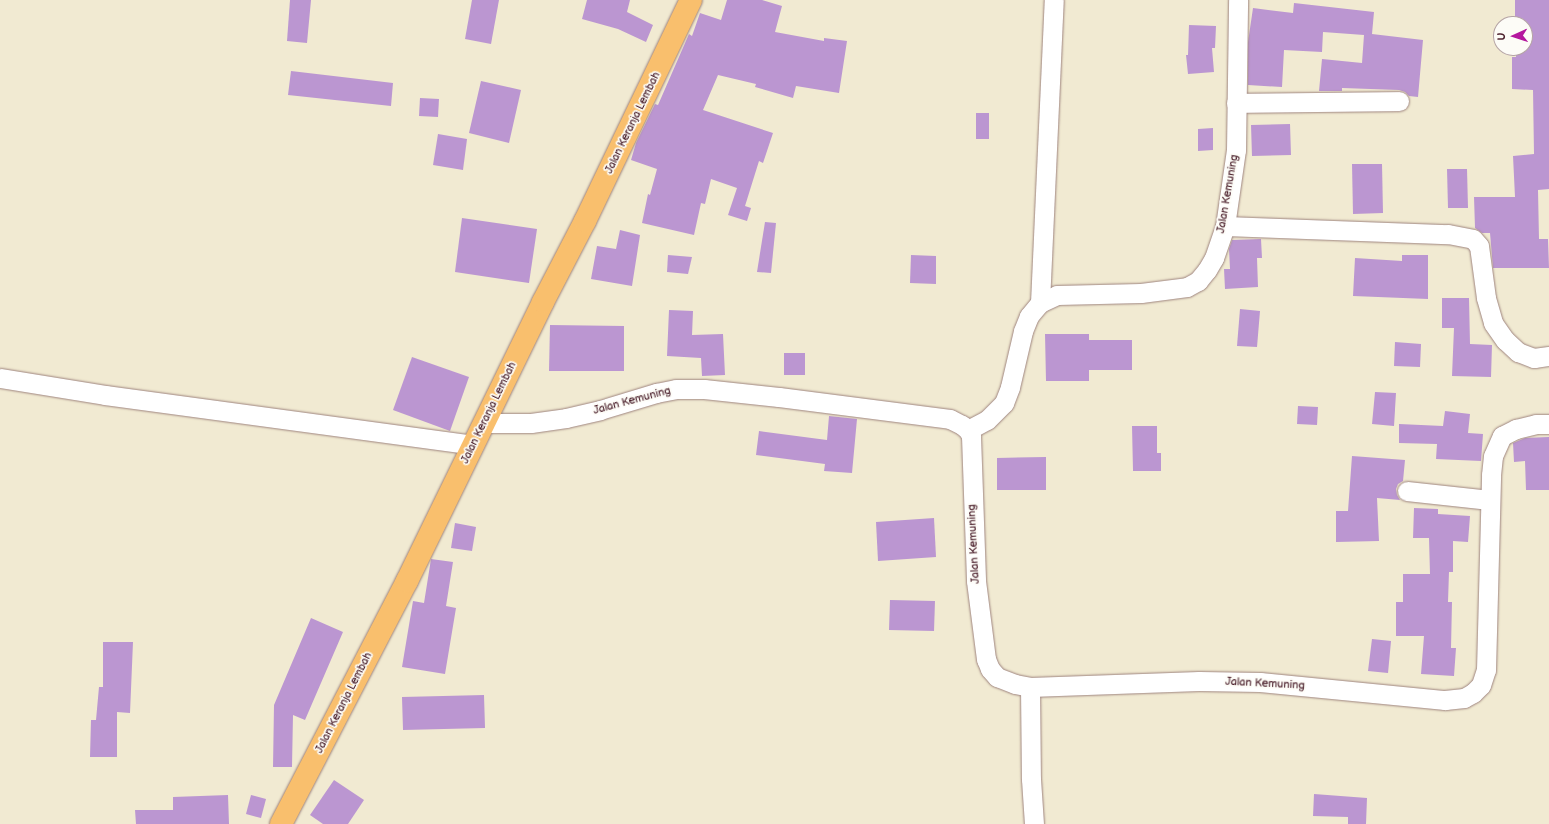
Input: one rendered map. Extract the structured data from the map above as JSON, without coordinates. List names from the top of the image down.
{
  "streets": {
    "main road": ["Jalan Keranja Lembah"],
    "street": ["Jalan Kemuning"]
  },
  "crossings": [
    ["Jalan Keranja Lembah", "Jalan Kemuning"]
  ],
  "north": "left"
}
